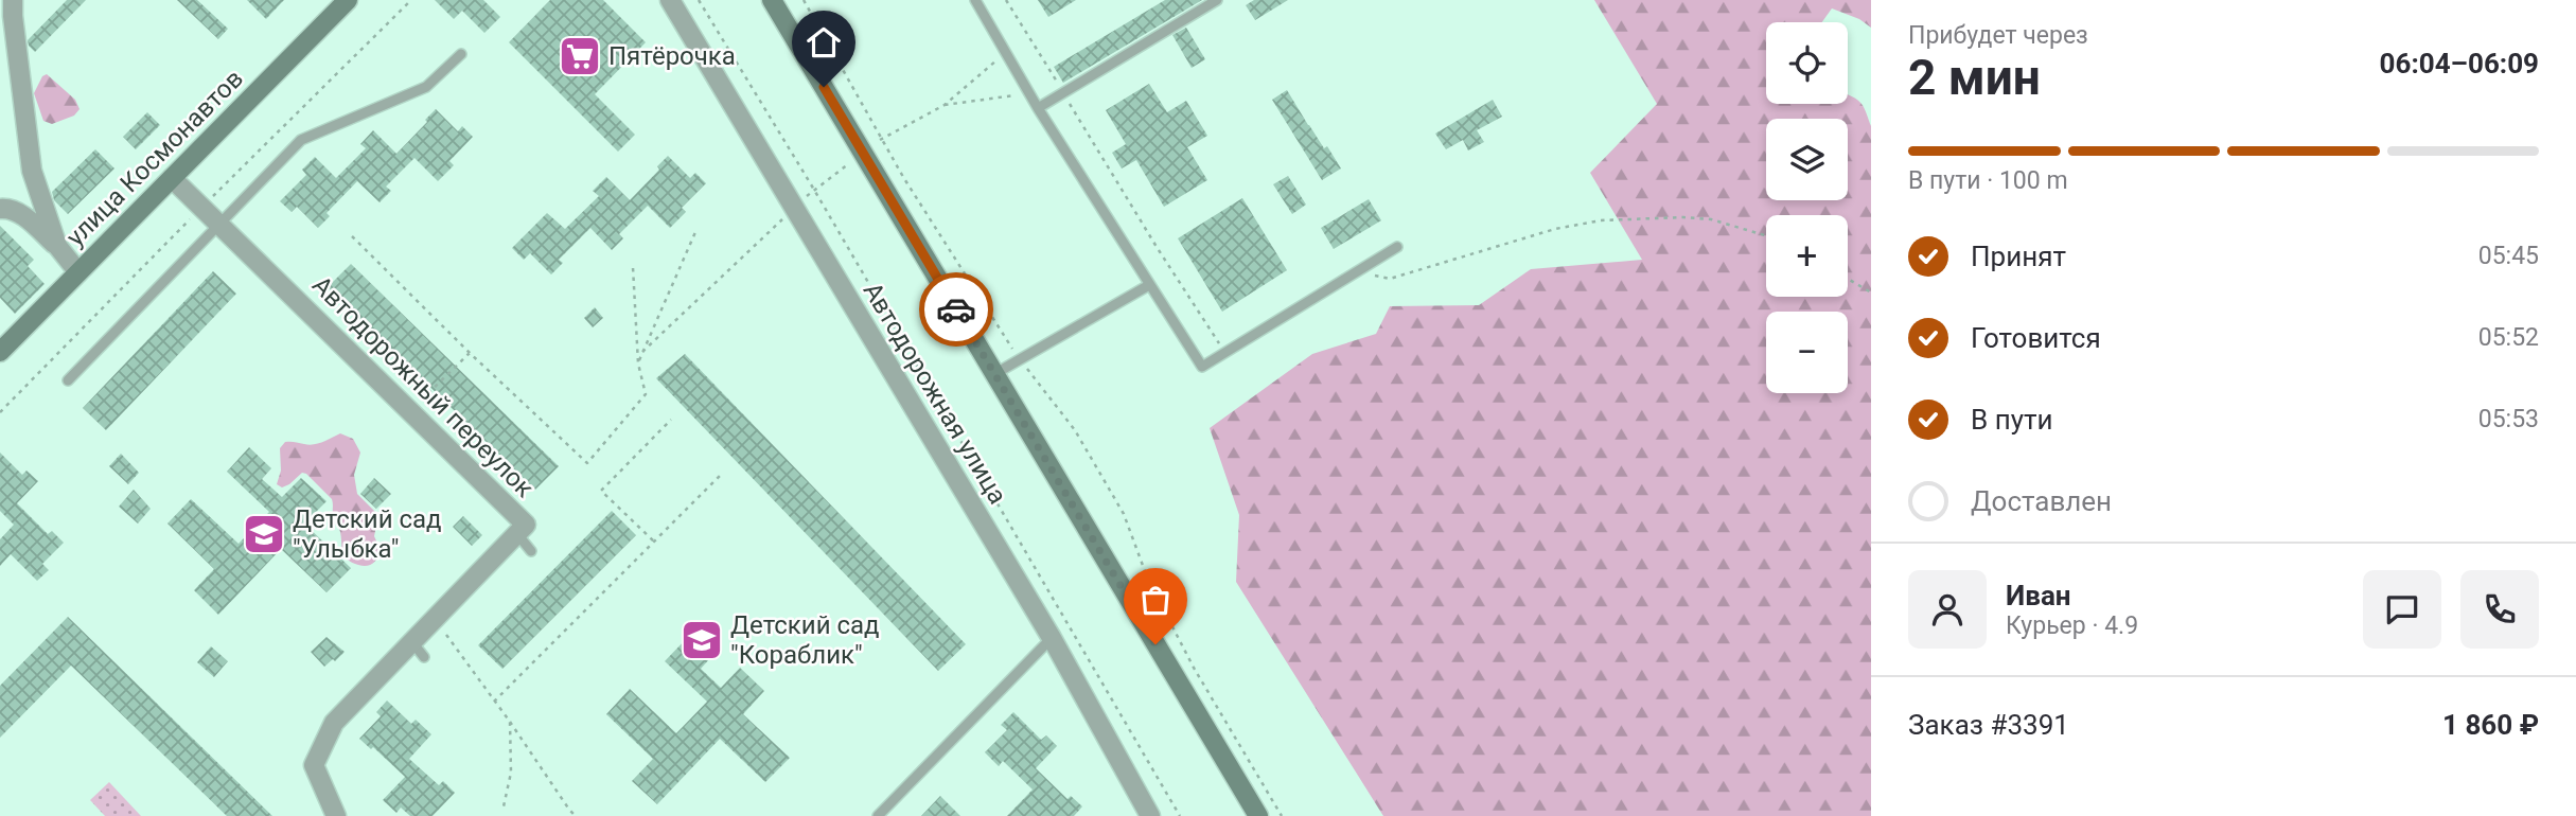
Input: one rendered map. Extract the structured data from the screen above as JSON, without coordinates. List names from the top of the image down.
{
  "streets": {
    "main road": ["улица Космонавтов"],
    "street": ["Автодорожный переулок", "Автодорожная улица"]
  },
  "crossings": [
    ["улица Космонавтов", "Автодорожный переулок"]
  ],
  "places": {
    "supermarket": ["Пятёрочка"],
    "school or university": ["Детский сад \"Улыбка\"", "Детский сад \"Кораблик\""]
  },
  "page": {
    "heading": ["2 мин", "Прибудет через", "06:04–06:09"],
    "panel": [
      "Иван",
      "Курьер · 4.9",
      "Заказ #3391",
      "1 860 ₽"
    ],
    "map_buttons": ["+", "−"],
    "bar": "В пути · 100 m",
    "list": [
      ["Принят", "05:45"],
      ["Готовится", "05:52"],
      ["В пути", "05:53"],
      "Доставлен"
    ]
  }
}
